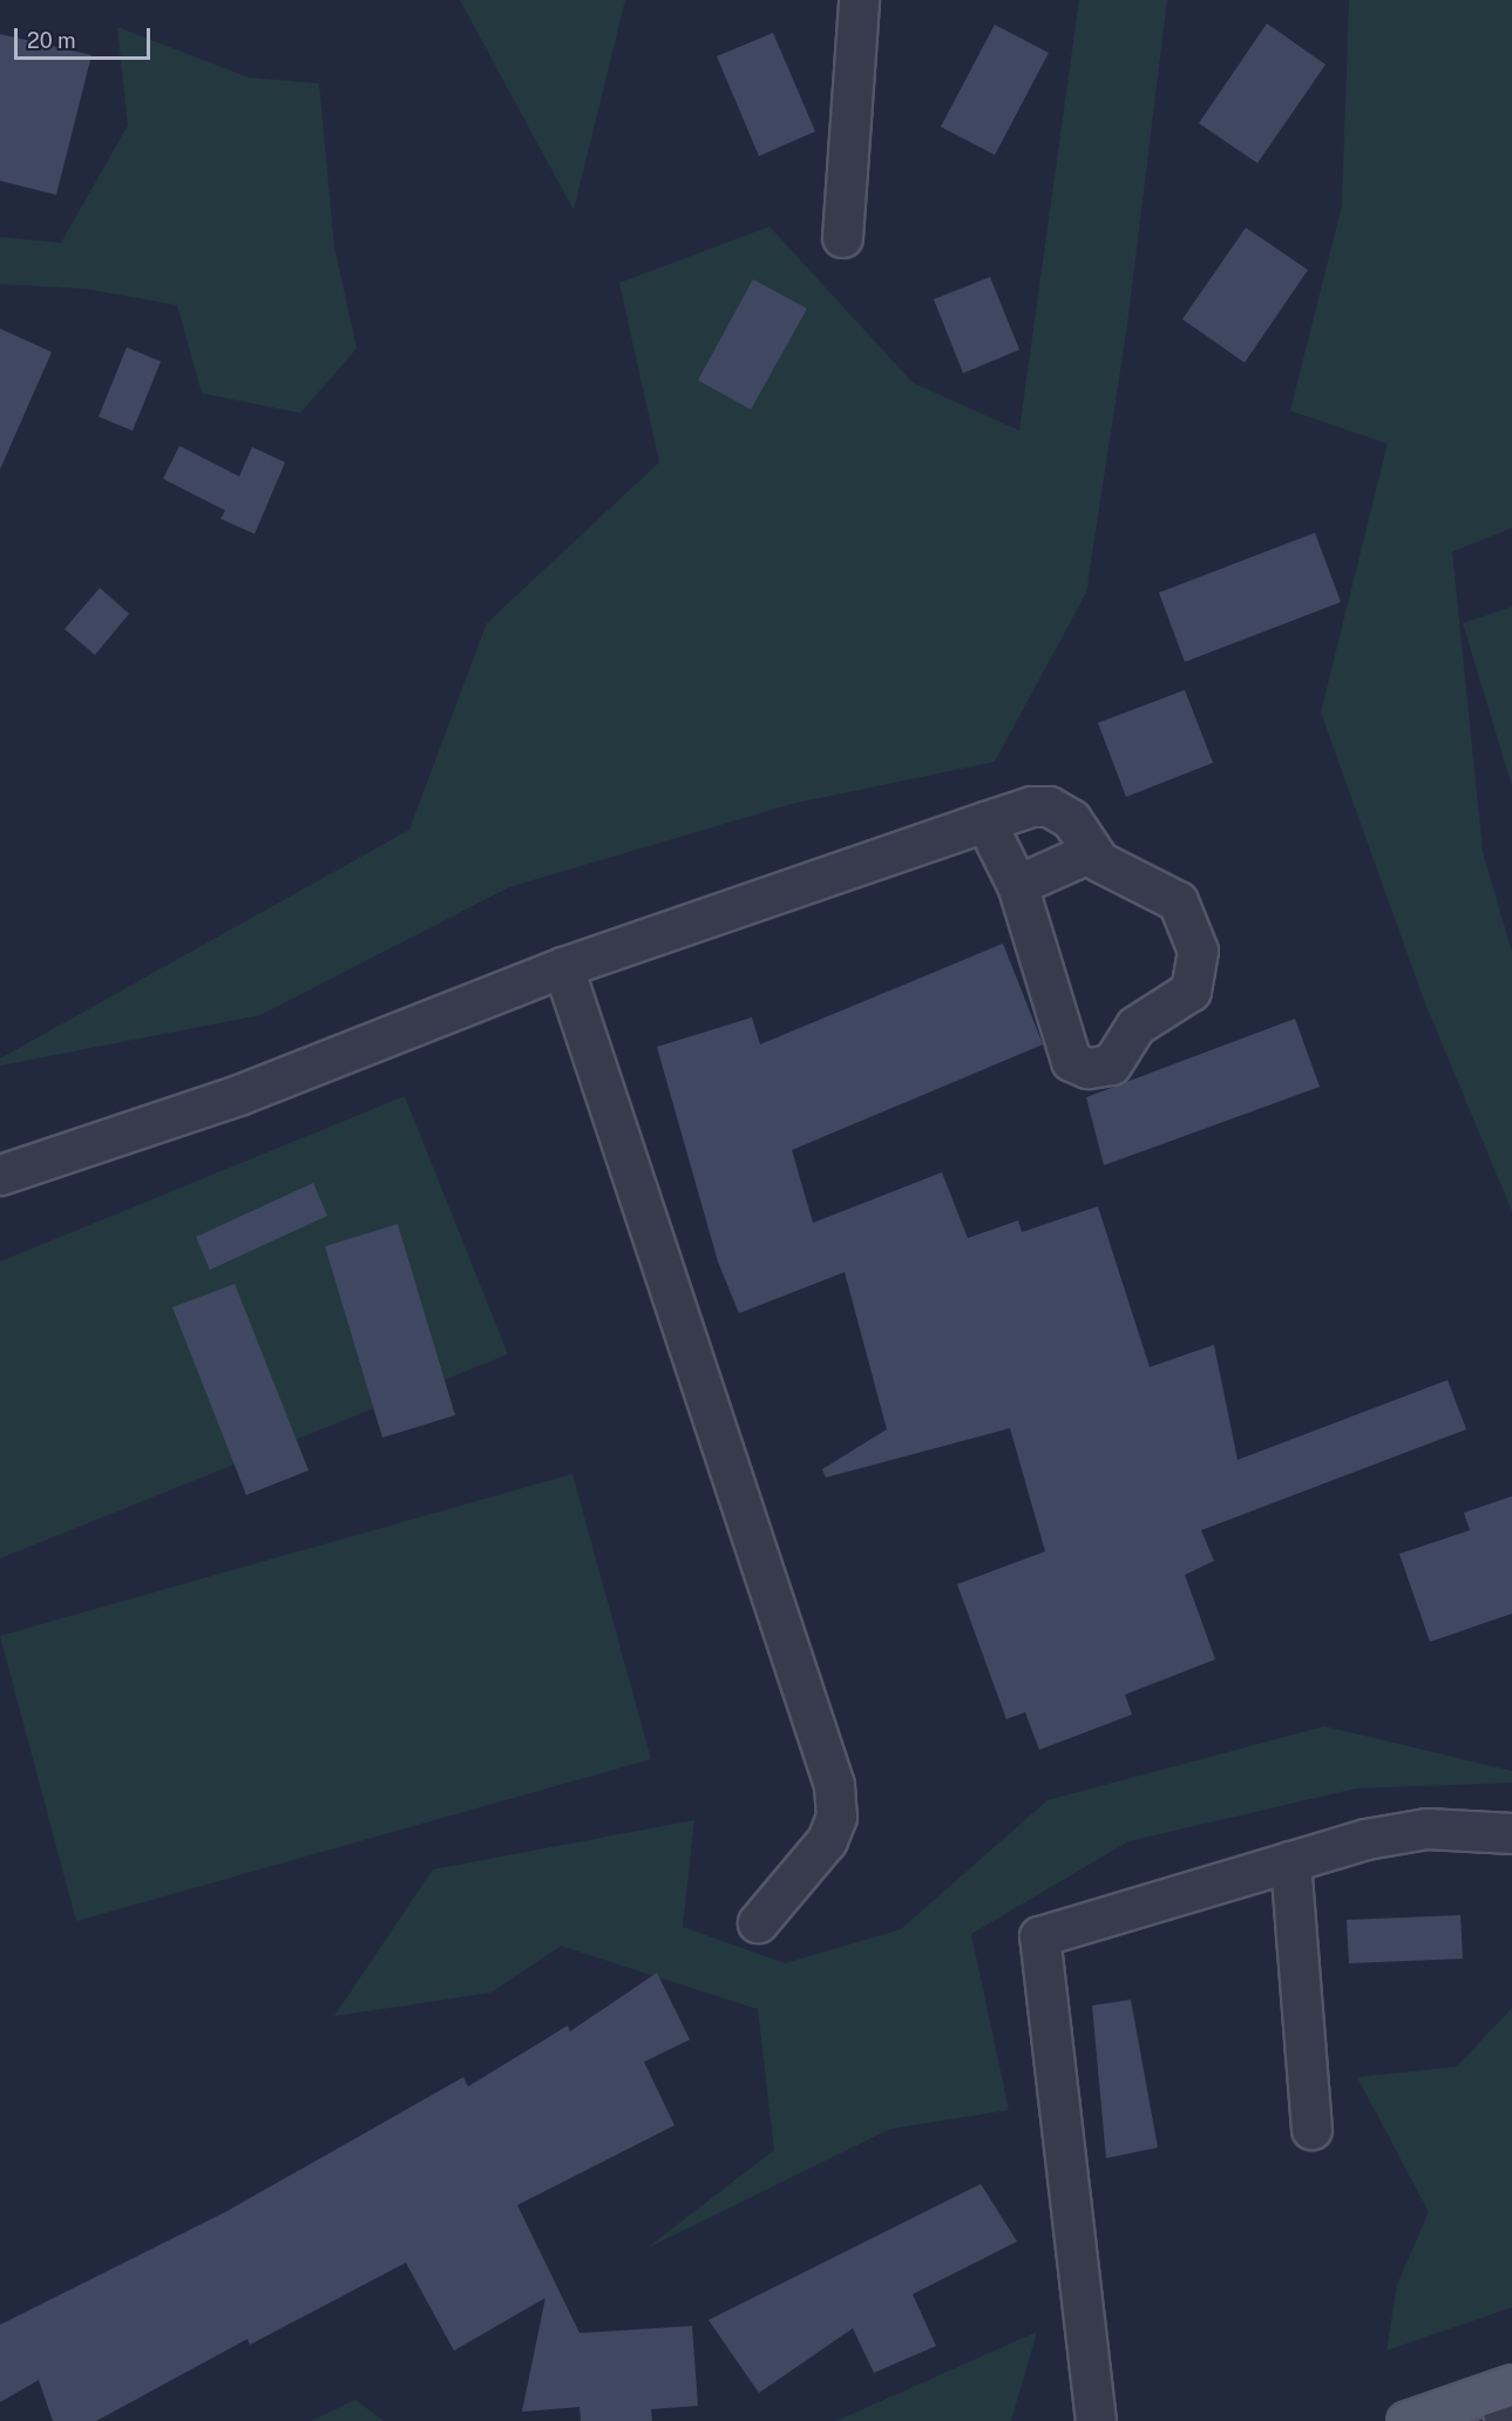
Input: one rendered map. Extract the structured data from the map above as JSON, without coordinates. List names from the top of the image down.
{
  "scale_bar": "20 m"
}
